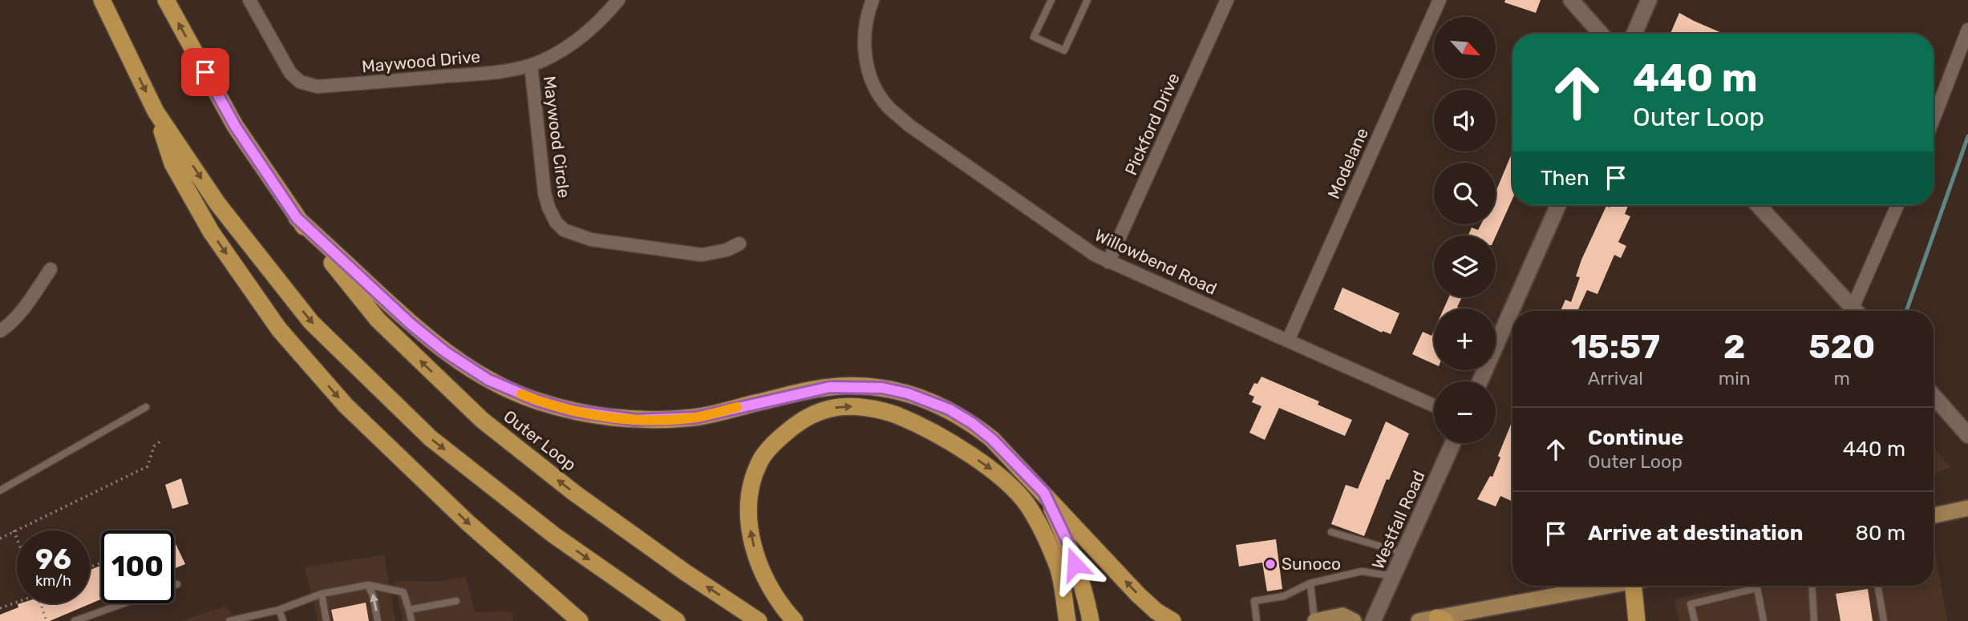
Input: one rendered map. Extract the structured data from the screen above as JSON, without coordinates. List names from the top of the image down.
{
  "streets": {
    "highway": ["Outer Loop"],
    "street": [
      "Maywood Drive",
      "Pickford Drive",
      "Maywood Circle",
      "Modelane",
      "Willowbend Road",
      "Westfall Road"
    ]
  },
  "crossings": [
    ["Maywood Drive", "Maywood Circle"],
    ["Pickford Drive", "Willowbend Road"],
    ["Modelane", "Willowbend Road"]
  ],
  "places": ["Sunoco"],
  "north": "bottom right",
  "page": {
    "map_buttons": ["+", "−"],
    "turn": ["440 m", "Outer Loop"],
    "then": "Then",
    "eta": [
      "15:57",
      "Arrival",
      "2",
      "min",
      "520",
      "m"
    ],
    "list": [
      {
        "name": "Continue",
        "note": "Outer Loop",
        "value": "440 m"
      },
      {
        "name": "Arrive at destination",
        "value": "80 m"
      }
    ],
    "speed": "96 km/h",
    "limit": "100"
  }
}
